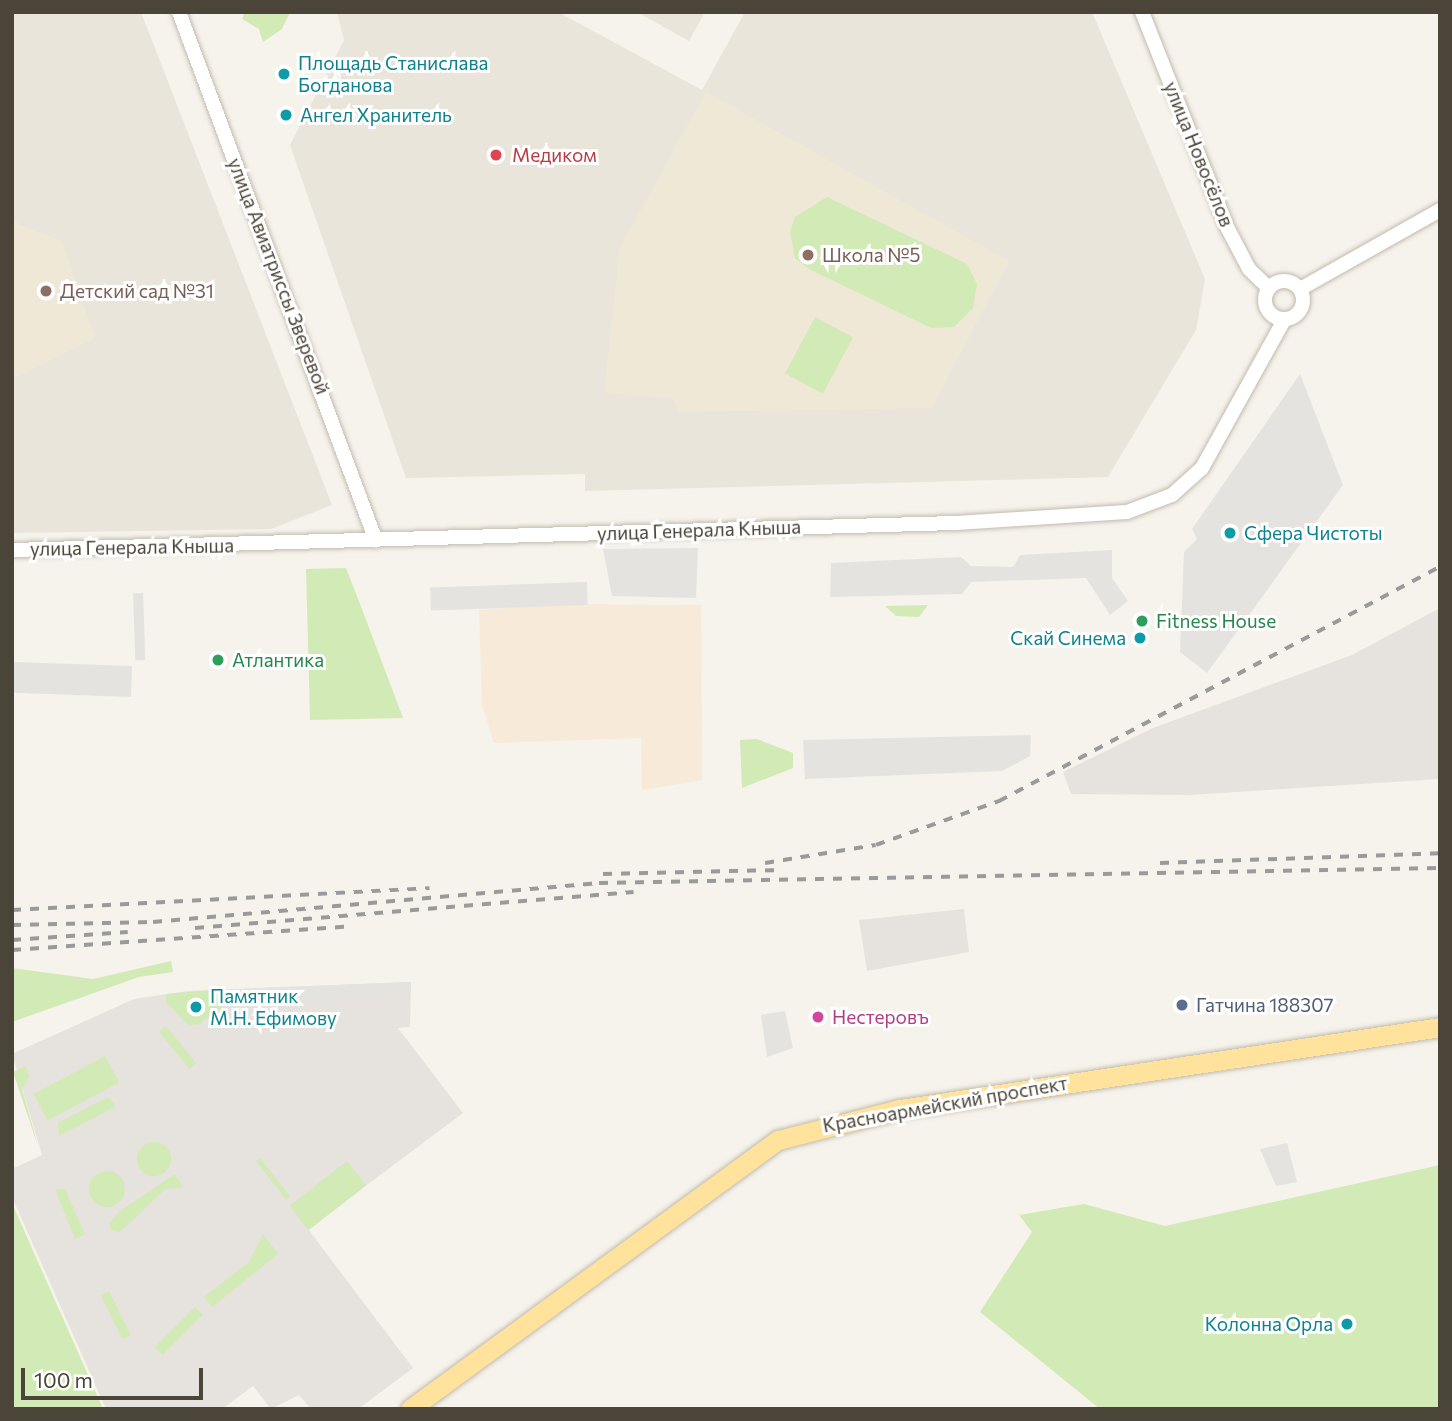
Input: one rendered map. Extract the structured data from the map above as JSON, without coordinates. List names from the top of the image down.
{
  "streets": {
    "main road": ["Красноармейский проспект"],
    "street": ["улица Новосёлов", "улица Авиатриссы Зверевой", "улица Генерала Кныша"]
  },
  "crossings": [
    ["улица Новосёлов", "улица Генерала Кныша"],
    ["улица Авиатриссы Зверевой", "улица Генерала Кныша"]
  ],
  "places": [
    "Площадь Станислава Богданова",
    "Ангел Хранитель",
    "Медиком",
    "Школа №5",
    "Детский сад №31",
    "Сфера Чистоты",
    "Fitness House",
    "Скай Синема",
    "Атлантика",
    "Гатчина 188307",
    "Памятник М.Н. Ефимову",
    "Нестеровъ",
    "Колонна Орла"
  ],
  "scale_bar": "100 m"
}
